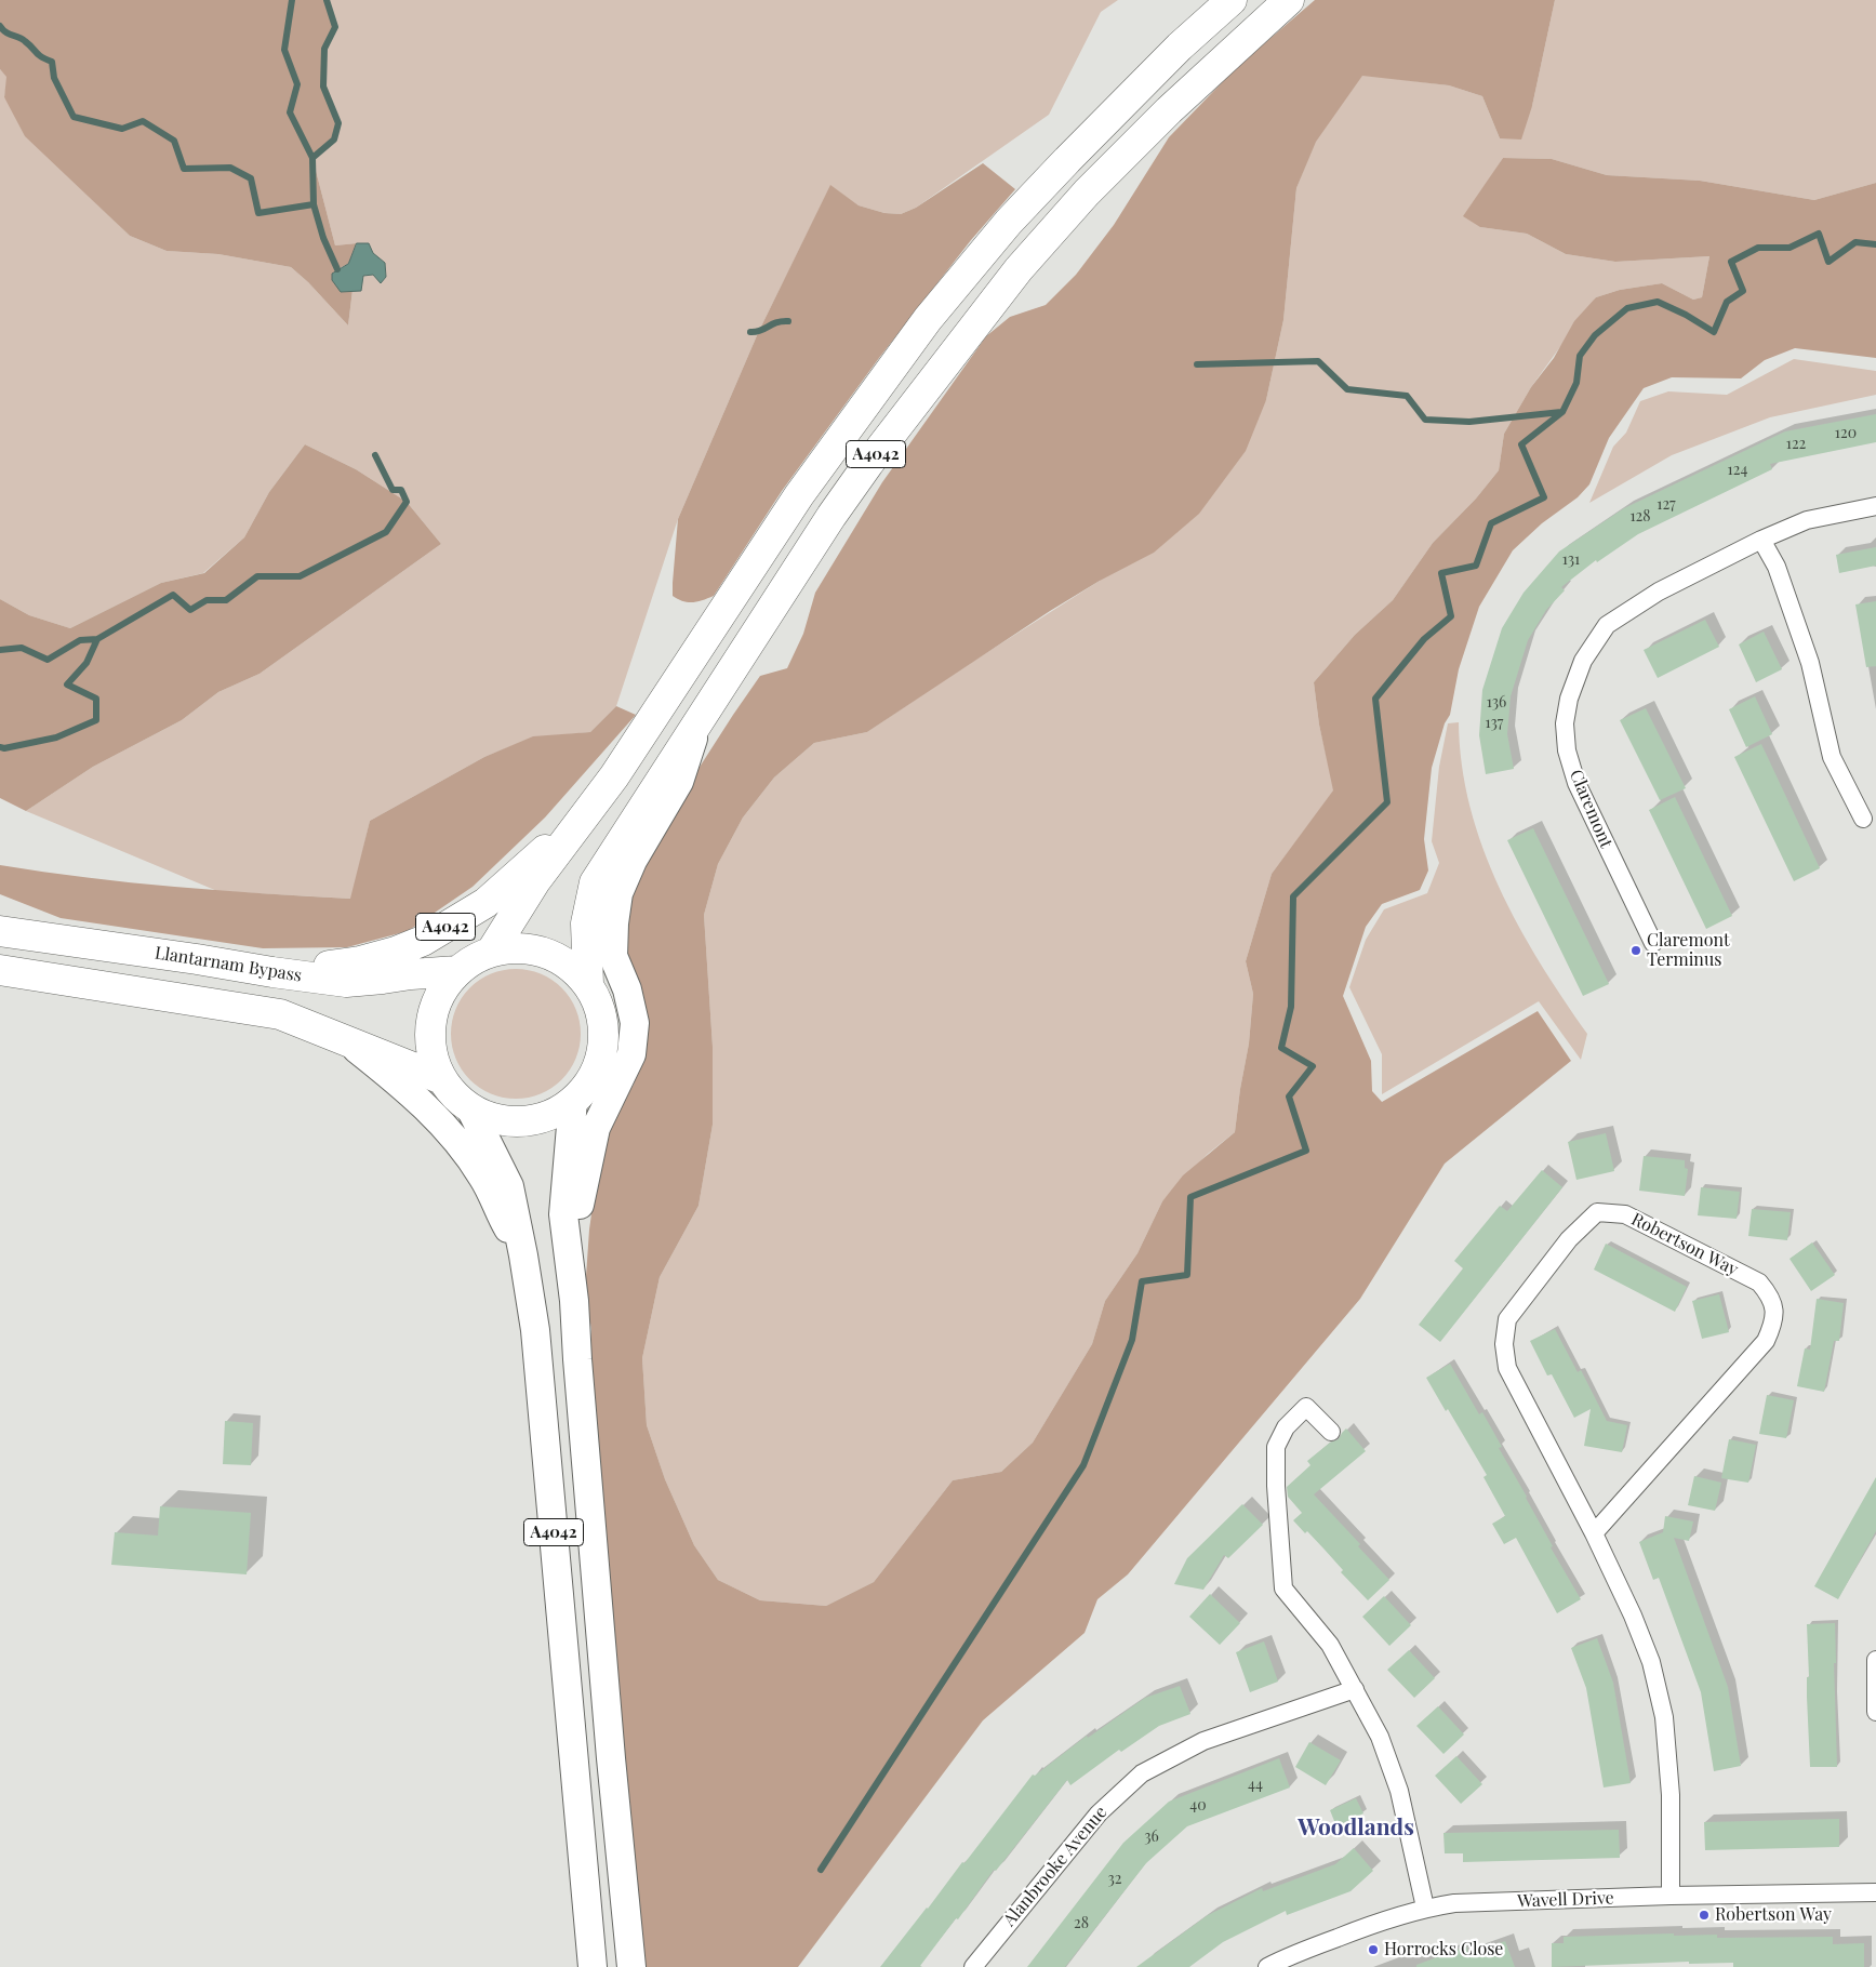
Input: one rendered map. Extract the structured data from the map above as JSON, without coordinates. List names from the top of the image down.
{
  "streets": {
    "highway": ["A4042", "Llantarnam Bypass"],
    "street": [
      "Claremont",
      "Robertson Way",
      "Alanbrooke Avenue",
      "Wavell Drive"
    ]
  },
  "crossings": [
    ["A4042", "Llantarnam Bypass"],
    ["Robertson Way", "Wavell Drive"]
  ],
  "districts": ["Woodlands"],
  "places": ["Claremont Terminus", "Robertson Way", "Horrocks Close"],
  "house_numbers": [
    "120",
    "122",
    "124",
    "127",
    "128",
    "131",
    "136",
    "137",
    "44",
    "40",
    "36",
    "32",
    "28"
  ]
}
